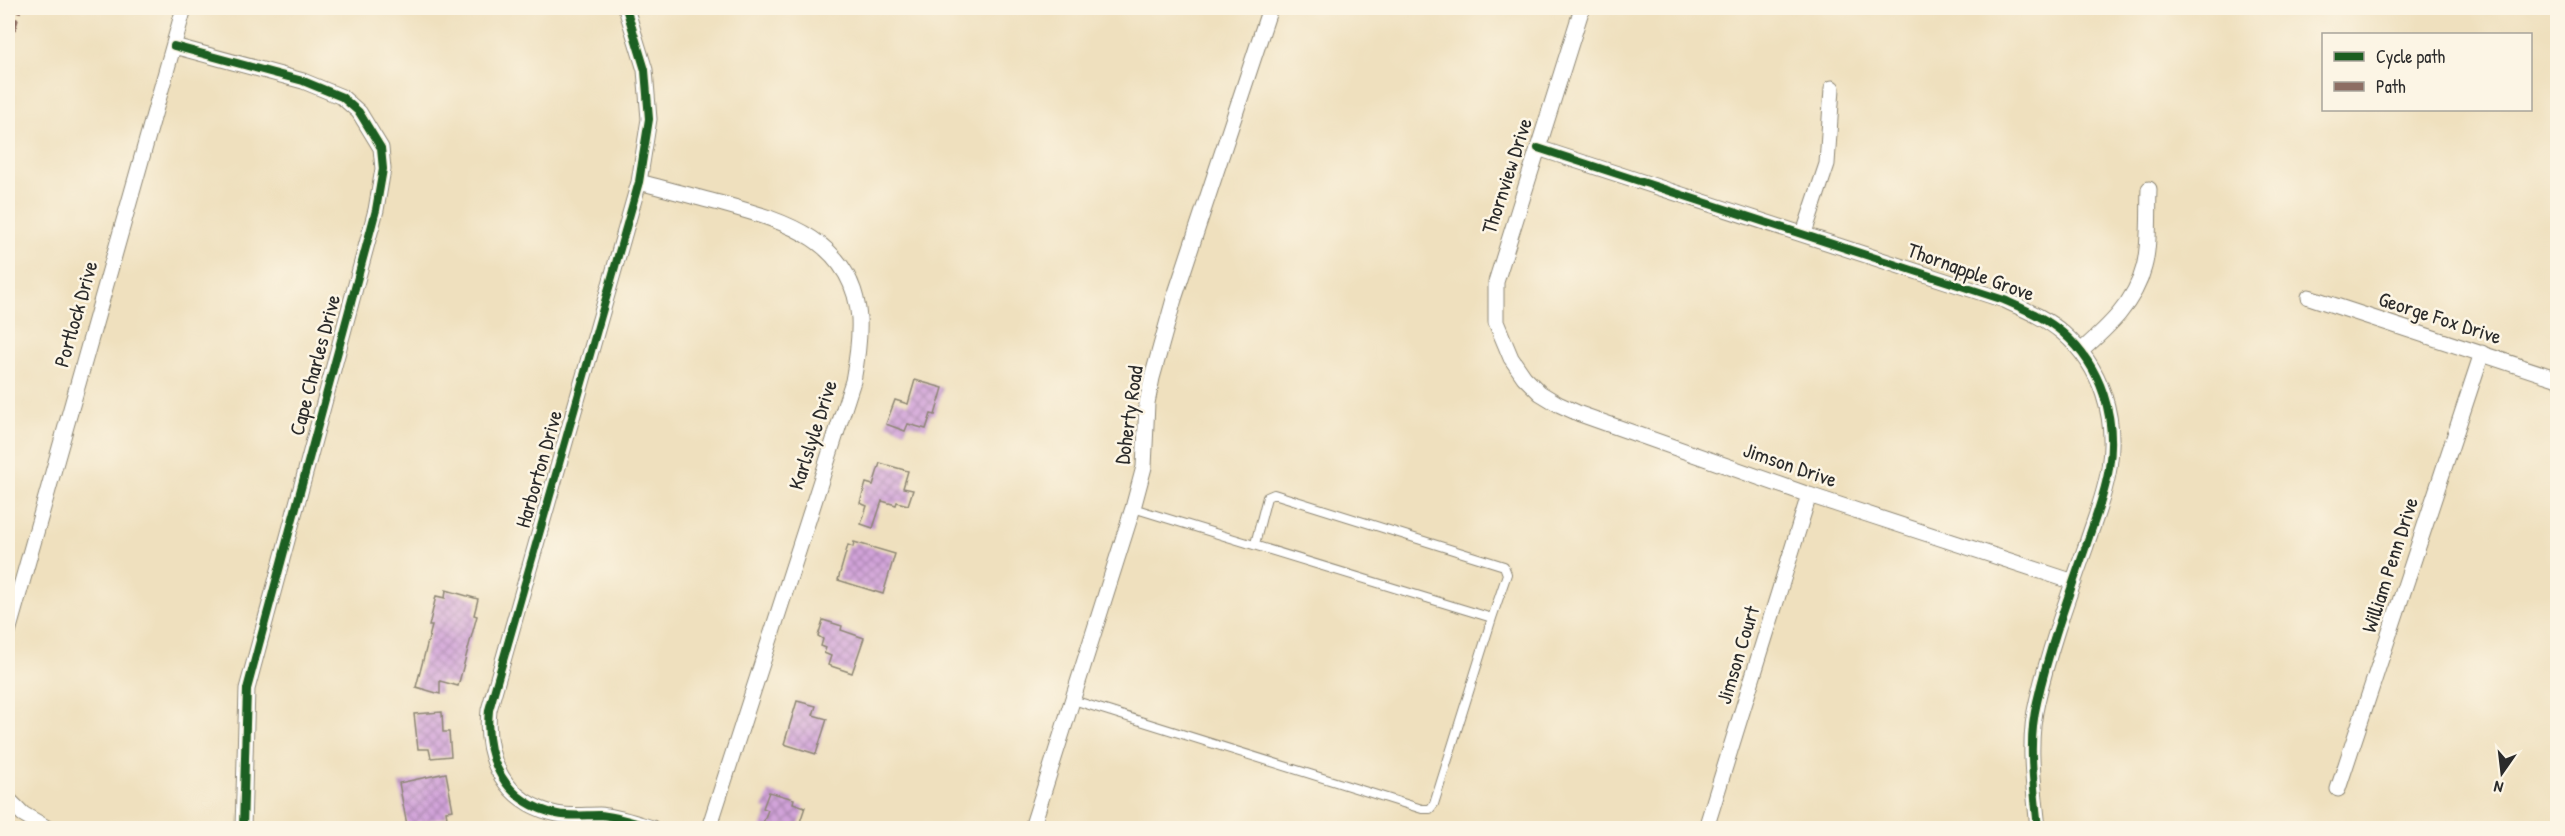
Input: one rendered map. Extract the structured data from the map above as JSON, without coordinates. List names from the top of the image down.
{
  "streets": {
    "street": [
      "Thornview Drive",
      "Thornapple Grove",
      "Portlock Drive",
      "George Fox Drive",
      "Cape Charles Drive",
      "Doherty Road",
      "Karlslyle Drive",
      "Jimson Drive",
      "Harborton Drive",
      "William Penn Drive",
      "Jimson Court"
    ]
  },
  "crossings": [
    ["Thornview Drive", "Thornapple Grove"],
    ["Thornview Drive", "Jimson Drive"],
    ["Thornapple Grove", "Jimson Drive"],
    ["Portlock Drive", "Cape Charles Drive"],
    ["George Fox Drive", "William Penn Drive"],
    ["Karlslyle Drive", "Harborton Drive"],
    ["Jimson Drive", "Jimson Court"]
  ],
  "legend": ["Cycle path", "Path"],
  "north": "bottom"
}
